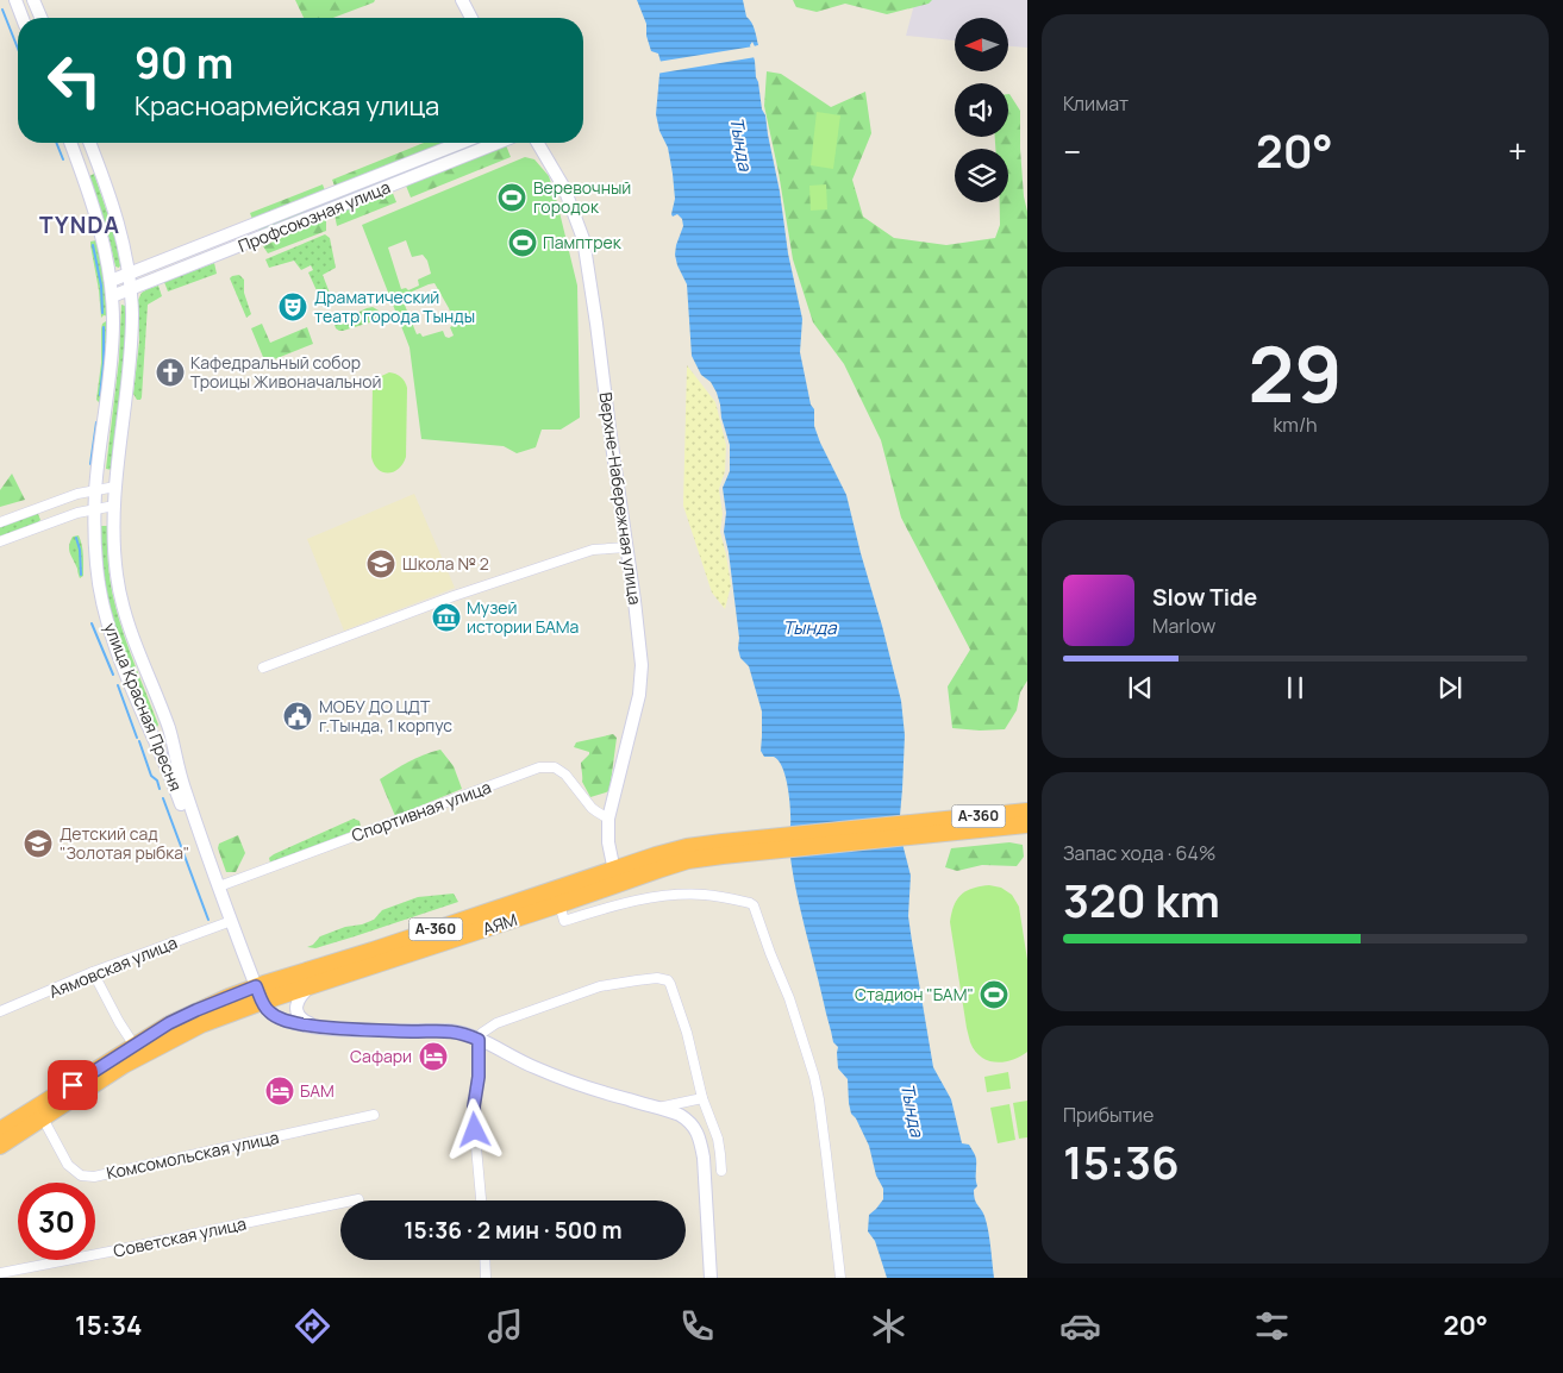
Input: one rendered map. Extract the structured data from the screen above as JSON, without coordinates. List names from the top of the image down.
{
  "streets": {
    "highway": ["А-360", "АЯМ"],
    "street": [
      "Профсоюзная улица",
      "Верхне-Набережная улица",
      "улица Красная Пресня",
      "Спортивная улица",
      "Аямовская улица",
      "Комсомольская улица",
      "Советская улица"
    ]
  },
  "crossings": [
    ["Профсоюзная улица", "улица Красная Пресня"],
    ["Верхне-Набережная улица", "Спортивная улица"],
    ["Верхне-Набережная улица", "АЯМ"],
    ["улица Красная Пресня", "Спортивная улица"],
    ["улица Красная Пресня", "АЯМ"],
    ["улица Красная Пресня", "Аямовская улица"],
    ["А-360", "АЯМ"],
    ["АЯМ", "Комсомольская улица"]
  ],
  "districts": ["TYNDA"],
  "water": ["Тында"],
  "places": {
    "sports": ["Веревочный городок", "Памптрек", "Стадион \"БАМ\""],
    "theatre": ["Драматический театр города Тынды"],
    "church": ["Кафедральный собор Троицы Живоначальной"],
    "school or university": ["Школа № 2", "Детский сад \"Золотая рыбка\""],
    "museum": ["Музей истории БАМа"],
    "public building": ["МОБУ ДО ЦДТ г.Тында, 1 корпус"],
    "hotel": ["Сафари", "БАМ"]
  },
  "north": "left",
  "page": {
    "tile": [
      "Климат",
      ["29", "km/h"],
      ["Запас хода · 64%", "320 km"],
      ["Прибытие", "15:36"]
    ],
    "turn": ["90 m", "Красноармейская улица"],
    "heat": ["−", "20°", "+"],
    "song": ["Slow Tide", "Marlow"],
    "limit": "30",
    "trip": "15:36 · 2 мин · 500 m",
    "tabs": ["15:34", "20°"]
  }
}
